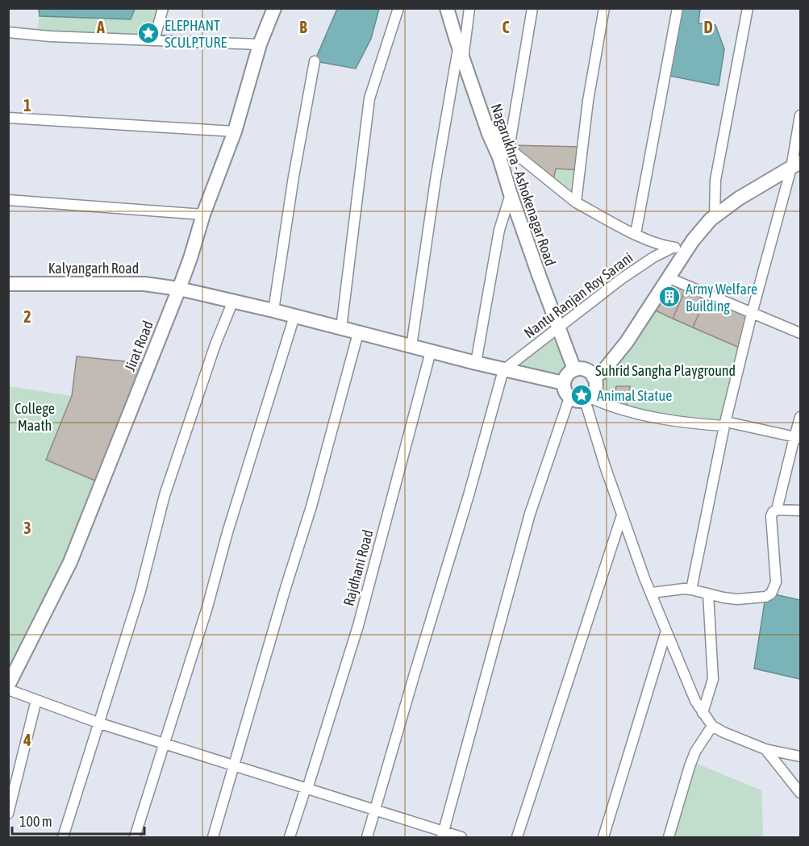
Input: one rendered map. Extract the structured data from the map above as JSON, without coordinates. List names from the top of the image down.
{
  "streets": {
    "main road": ["Nagarukhra - Ashokenagar Road", "Kalyangarh Road", "Jirat Road"],
    "street": ["Nantu Ranjan Roy Sarani", "Rajdhani Road"]
  },
  "crossings": [
    ["Nagarukhra - Ashokenagar Road", "Kalyangarh Road"],
    ["Nagarukhra - Ashokenagar Road", "Nantu Ranjan Roy Sarani"],
    ["Kalyangarh Road", "Nantu Ranjan Roy Sarani"],
    ["Kalyangarh Road", "Jirat Road"],
    ["Kalyangarh Road", "Rajdhani Road"]
  ],
  "parks": ["Suhrid Sangha Playground", "College Maath"],
  "places": {
    "place": ["ELEPHANT SCULPTURE", "Animal Statue"],
    "building": ["Army Welfare Building"]
  },
  "scale_bar": "100 m",
  "grid": {
    "columns": [
      "A",
      "B",
      "C",
      "D"
    ],
    "rows": [
      "1",
      "2",
      "3",
      "4"
    ]
  }
}
